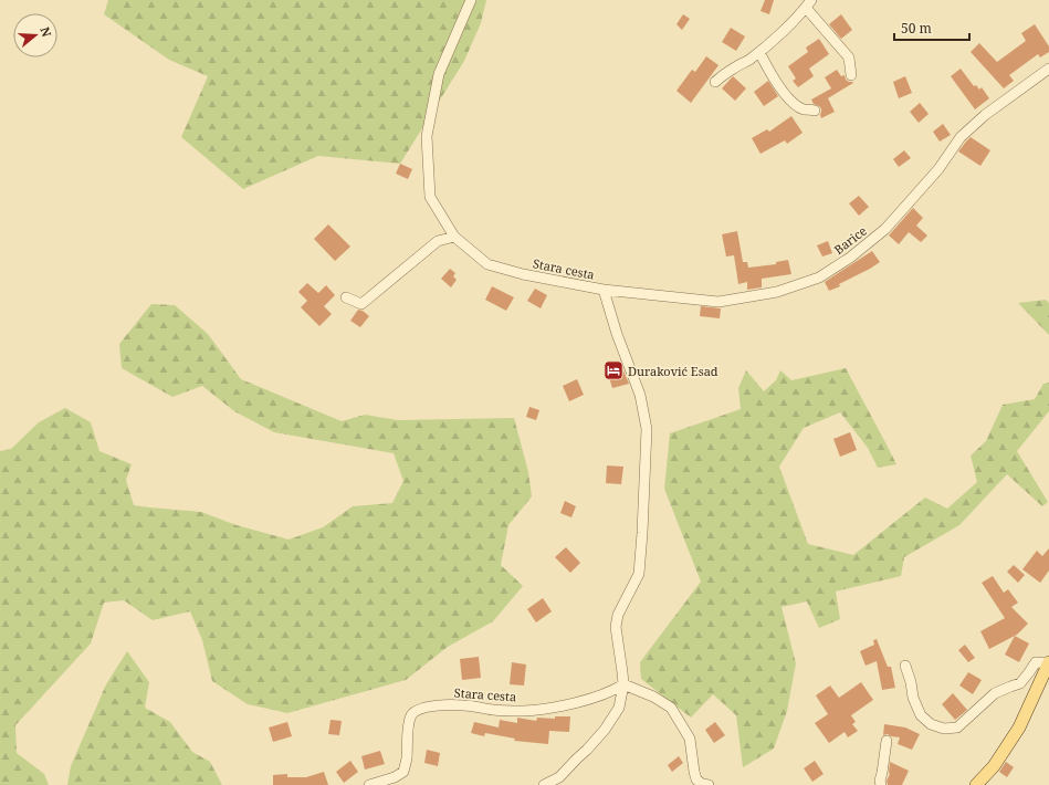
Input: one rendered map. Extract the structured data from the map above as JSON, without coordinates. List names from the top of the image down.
{
  "streets": {
    "street": ["Barice", "Stara cesta"]
  },
  "crossings": [
    ["Barice", "Stara cesta"]
  ],
  "places": {
    "hotel": ["Duraković Esad"]
  },
  "scale_bar": "50 m",
  "north": "right"
}
